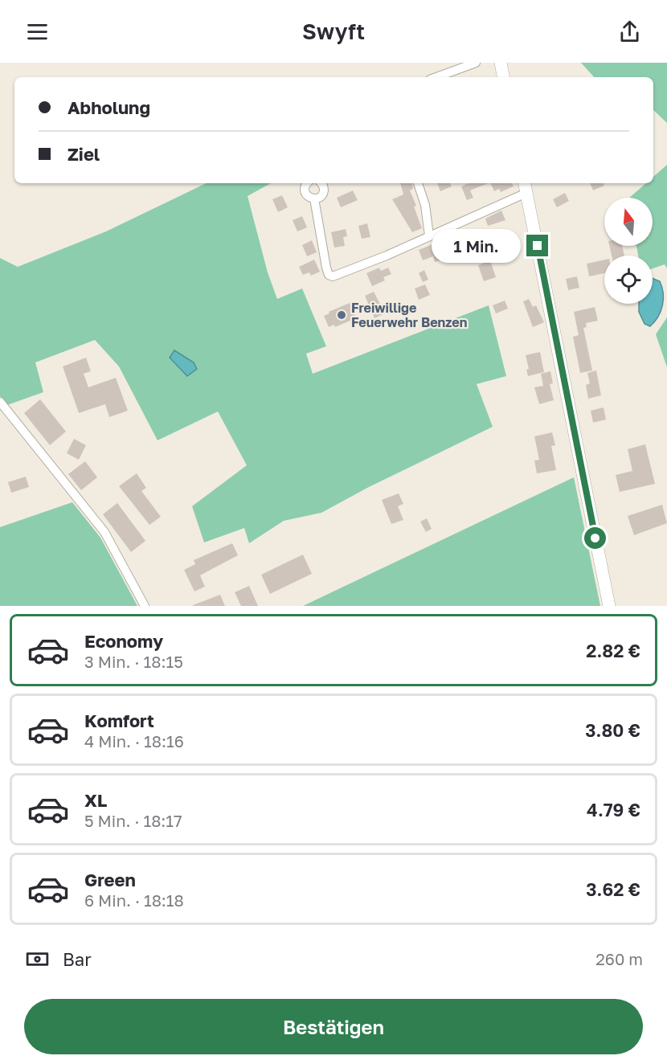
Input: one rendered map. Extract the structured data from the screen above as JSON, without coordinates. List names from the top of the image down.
{
  "places": ["Freiwillige Feuerwehr Benzen"],
  "north": "top",
  "page": {
    "header": "Swyft",
    "banner": ["Abholung", "Ziel"],
    "bubble": "1 Min.",
    "list": [
      {
        "name": "Economy",
        "note": "3 Min. · 18:15",
        "value": "2.82 €"
      },
      {
        "name": "Komfort",
        "note": "4 Min. · 18:16",
        "value": "3.80 €"
      },
      {
        "name": "XL",
        "note": "5 Min. · 18:17",
        "value": "4.79 €"
      },
      {
        "name": "Green",
        "note": "6 Min. · 18:18",
        "value": "3.62 €"
      }
    ],
    "pay": ["Bar", "260 m"],
    "buttons": "Bestätigen"
  }
}
